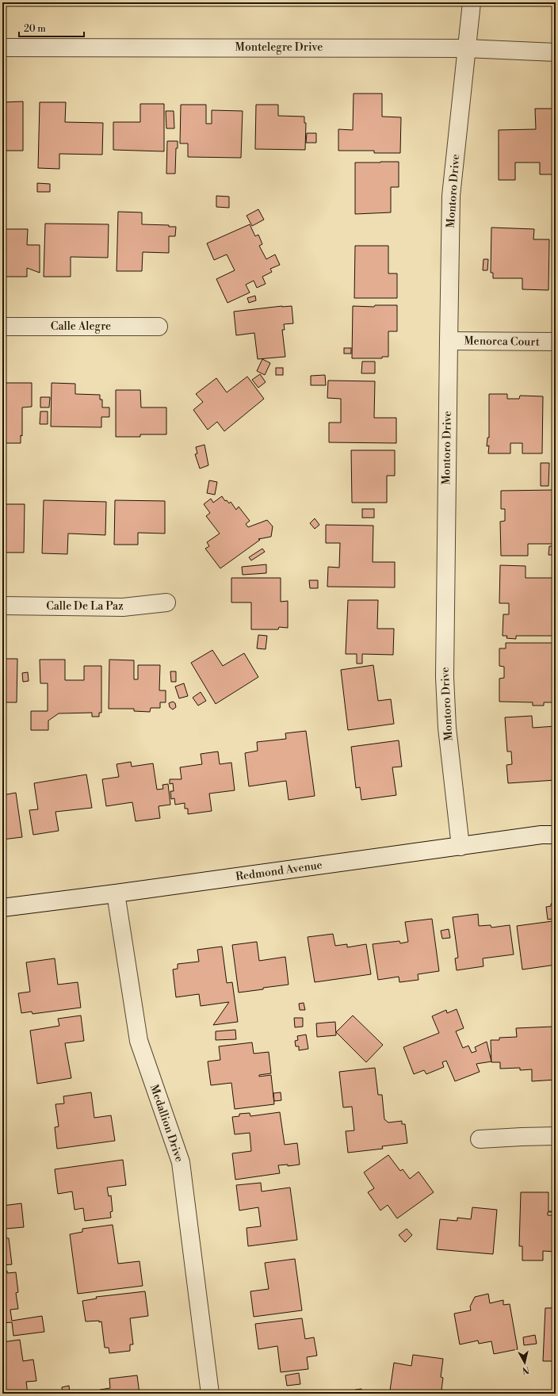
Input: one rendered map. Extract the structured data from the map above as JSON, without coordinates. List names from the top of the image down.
{
  "streets": {
    "street": [
      "Montelegre Drive",
      "Montoro Drive",
      "Calle Alegre",
      "Menorca Court",
      "Calle De La Paz",
      "Redmond Avenue",
      "Medallion Drive"
    ]
  },
  "crossings": [
    ["Montelegre Drive", "Montoro Drive"],
    ["Montoro Drive", "Menorca Court"],
    ["Montoro Drive", "Redmond Avenue"],
    ["Redmond Avenue", "Medallion Drive"]
  ],
  "scale_bar": "20 m",
  "north": "bottom"
}
